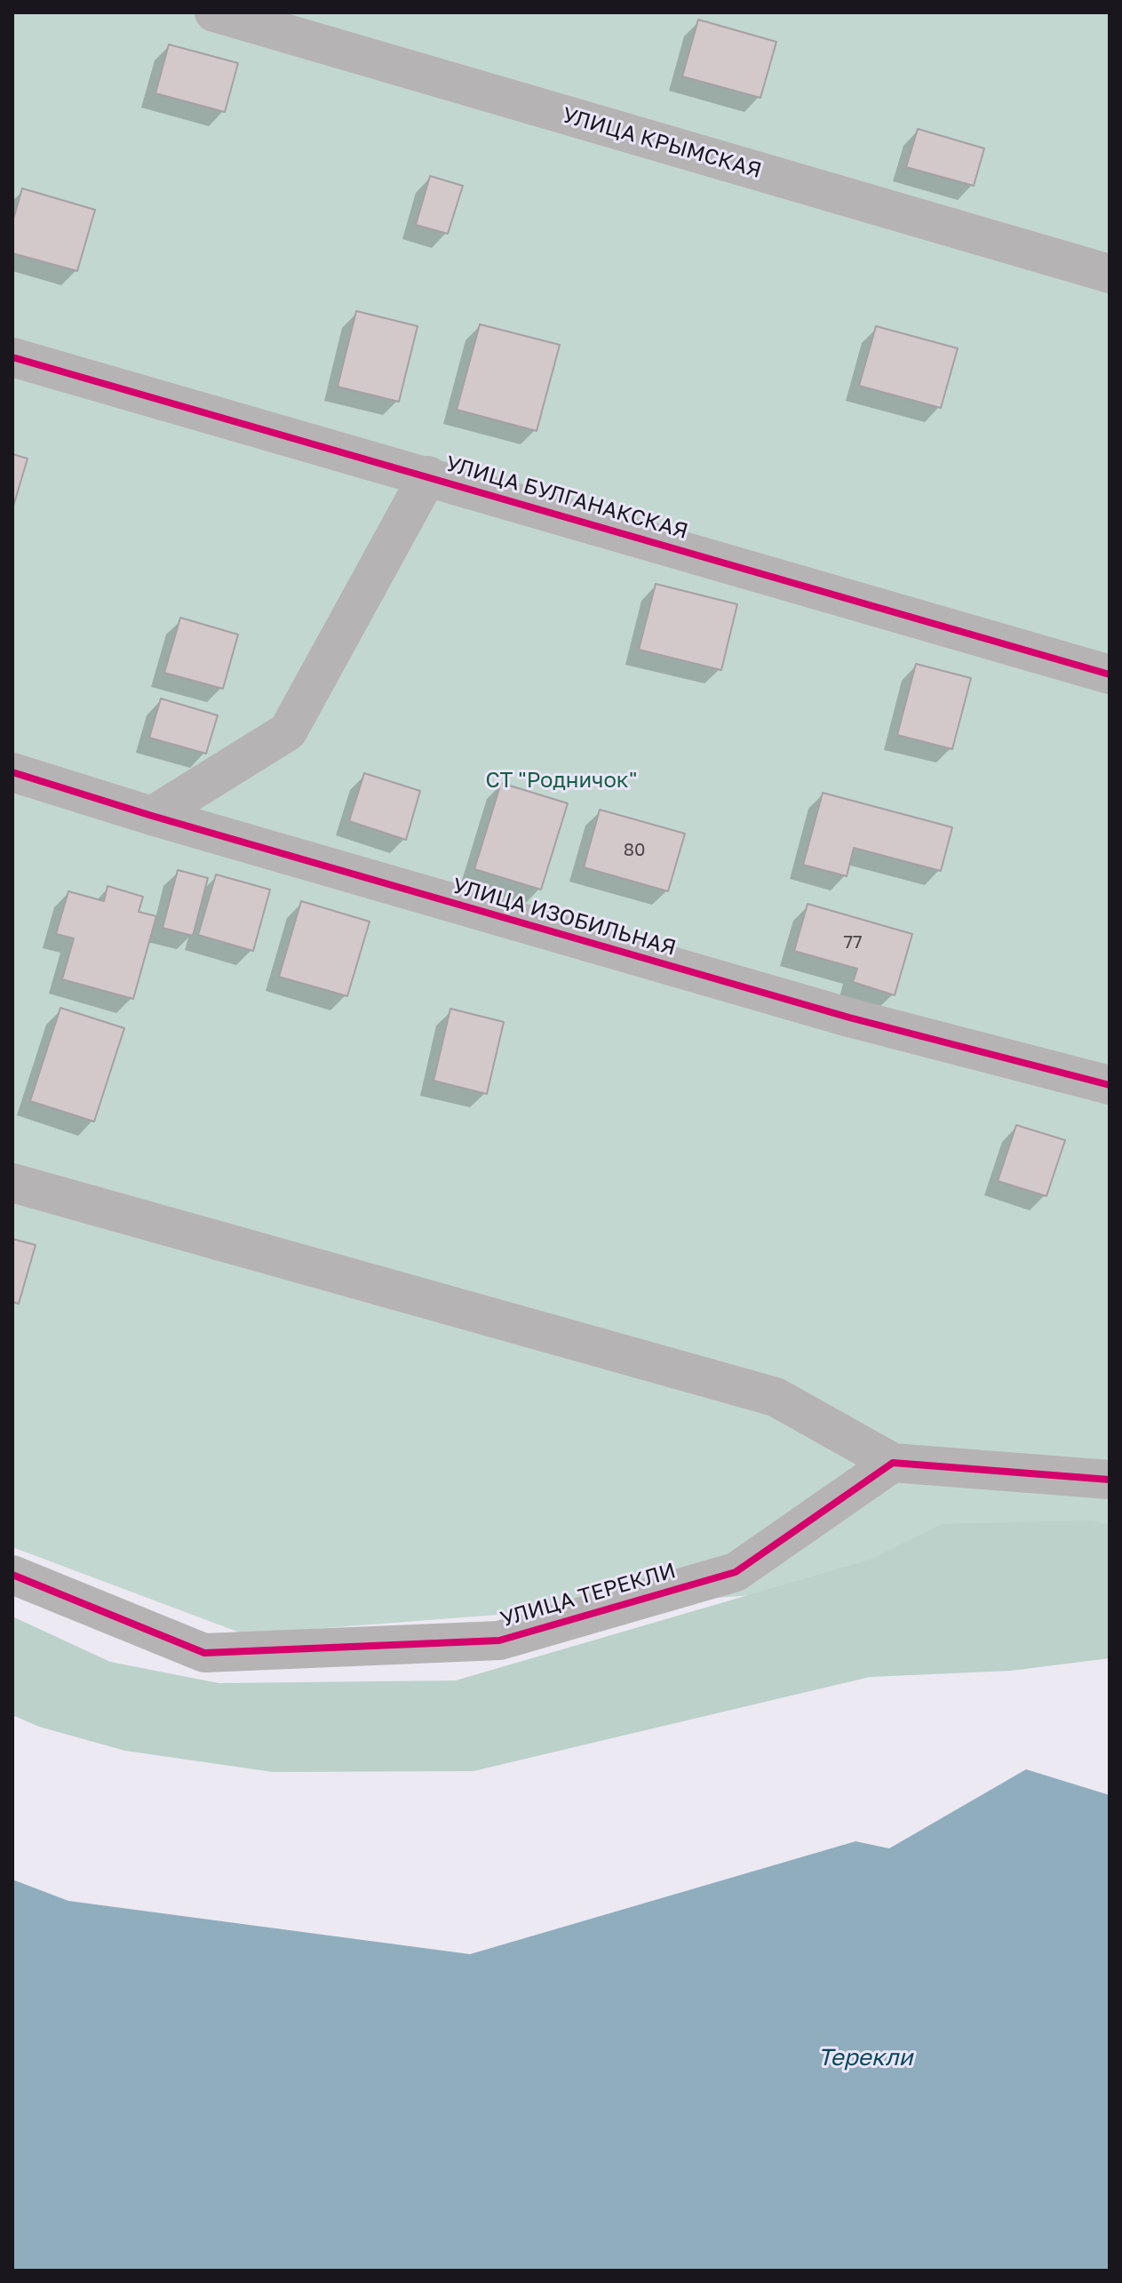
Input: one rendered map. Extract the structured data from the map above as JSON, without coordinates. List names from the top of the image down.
{
  "streets": {
    "street": [
      "УЛИЦА КРЫМСКАЯ",
      "УЛИЦА БУЛГАНАКСКАЯ",
      "УЛИЦА ИЗОБИЛЬНАЯ",
      "УЛИЦА ТЕРЕКЛИ"
    ]
  },
  "water": ["Терекли"],
  "parks": ["СТ \"Родничок\""],
  "house_numbers": ["80", "77"]
}
